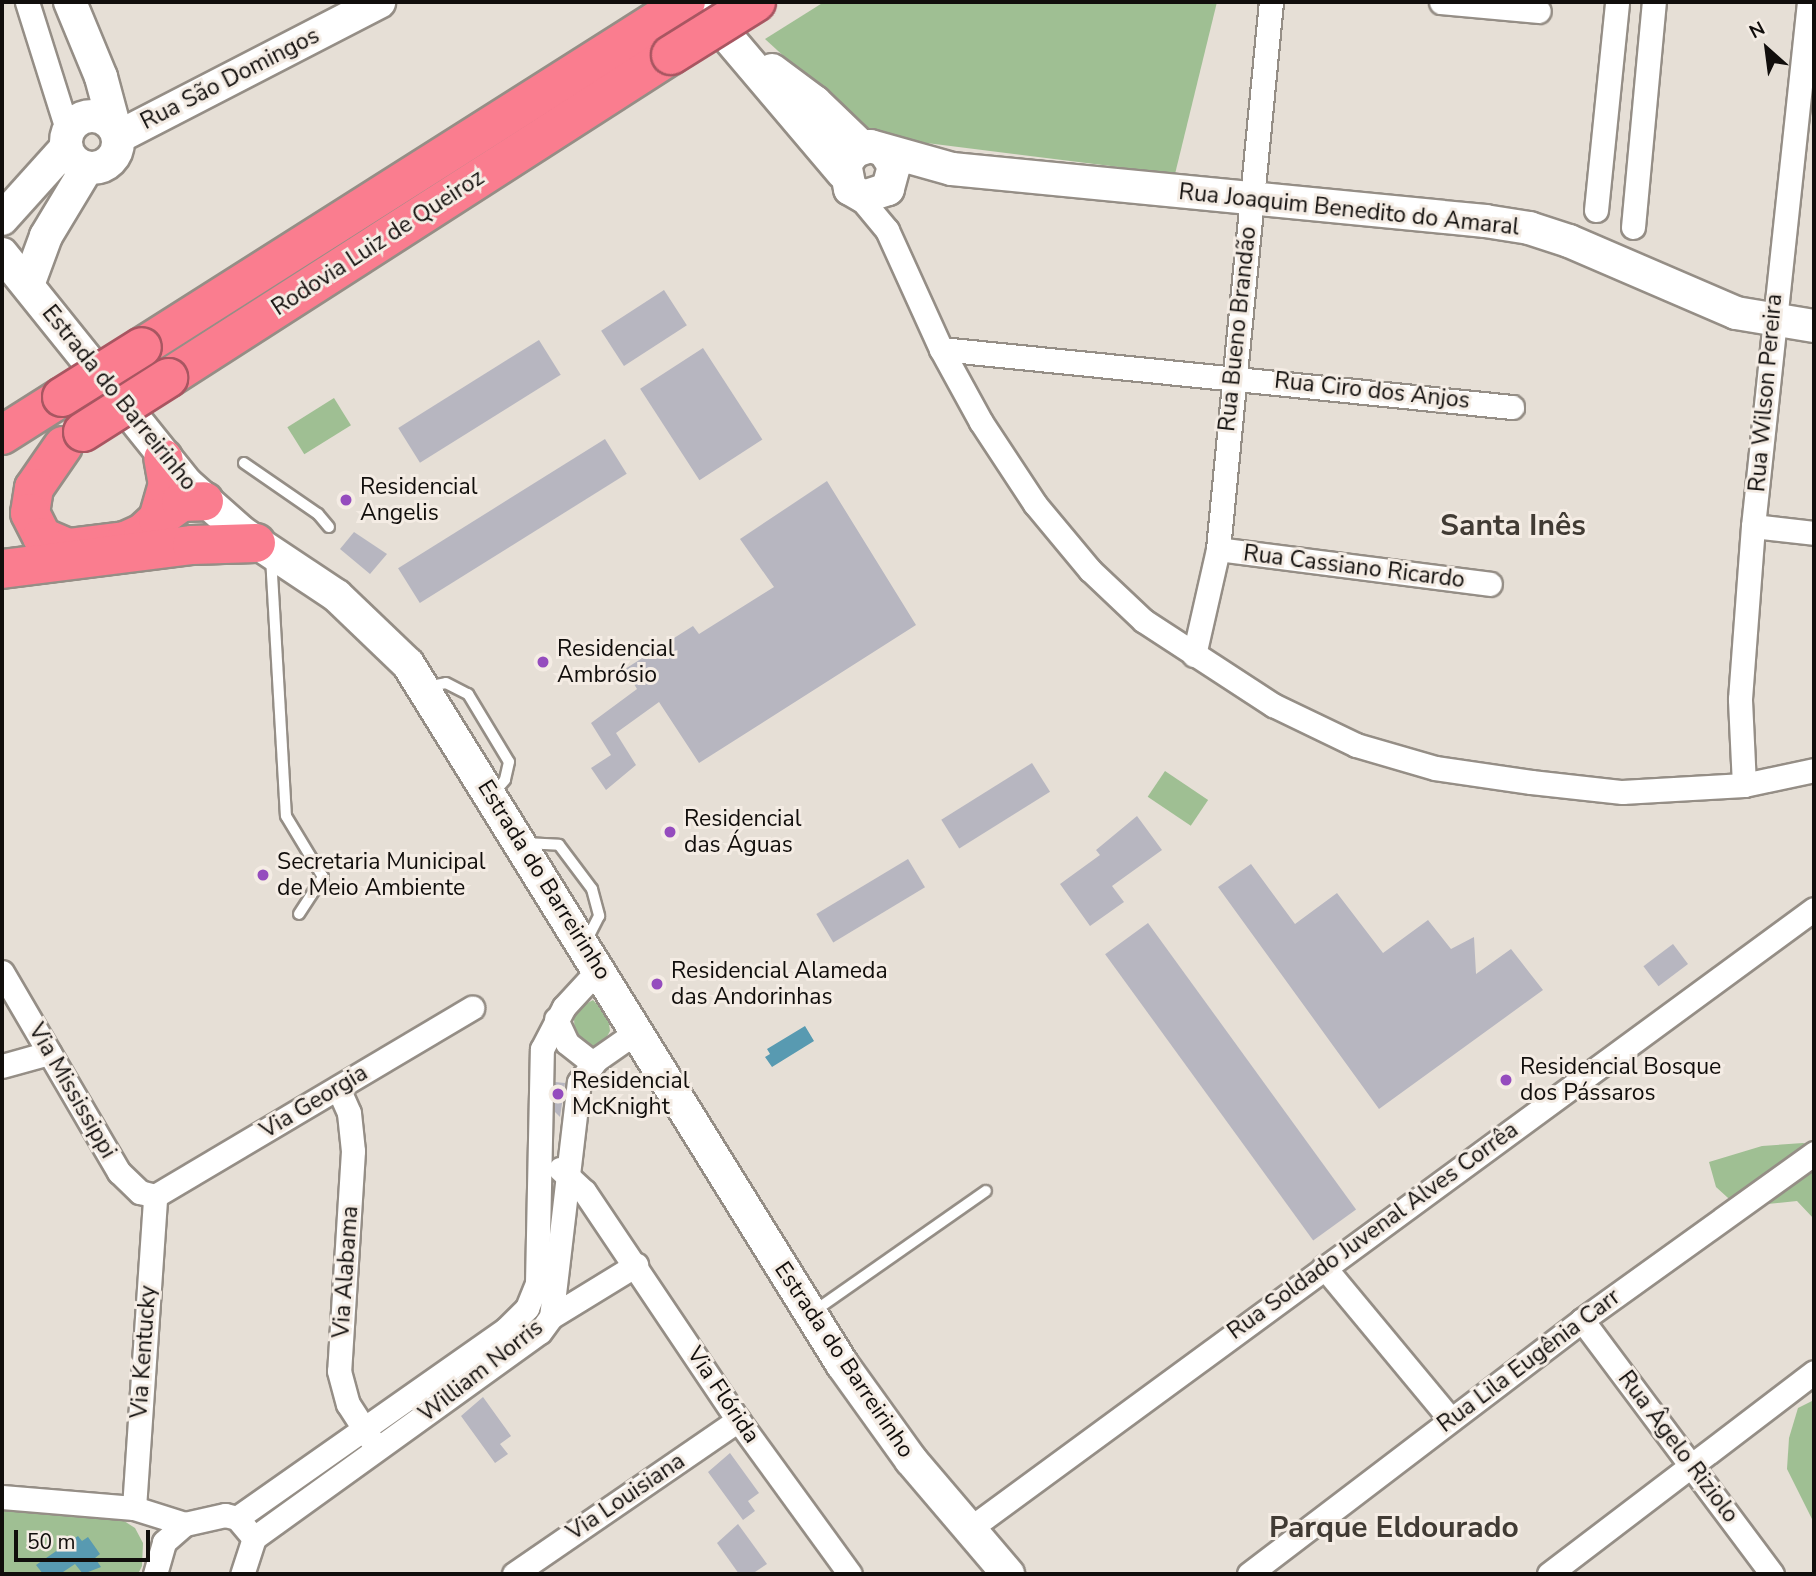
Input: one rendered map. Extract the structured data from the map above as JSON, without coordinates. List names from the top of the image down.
{
  "streets": {
    "highway": ["Rodovia Luiz de Queiroz"],
    "main road": ["Rua São Domingos", "Rua Joaquim Benedito do Amaral", "Estrada do Barreirinho"],
    "street": [
      "Rua Bueno Brandão",
      "Rua Ciro dos Anjos",
      "Rua Wilson Pereira",
      "Rua Cassiano Ricardo",
      "Via Mississippi",
      "Via Georgia",
      "Rua Soldado Juvenal Alves Corrêa",
      "Via Alabama",
      "Via Kentucky",
      "Rua Lila Eugênia Carr",
      "William Norris",
      "Via Flórida",
      "Rua Âgelo Riziolo",
      "Via Louisiana"
    ]
  },
  "crossings": [
    ["Rua Joaquim Benedito do Amaral", "Rua Bueno Brandão"],
    ["Rua Joaquim Benedito do Amaral", "Rua Wilson Pereira"],
    ["Rua Bueno Brandão", "Rua Ciro dos Anjos"],
    ["Rua Bueno Brandão", "Rua Cassiano Ricardo"],
    ["Estrada do Barreirinho", "Rua Soldado Juvenal Alves Corrêa"],
    ["Estrada do Barreirinho", "William Norris"],
    ["Via Mississippi", "Via Georgia"],
    ["Via Mississippi", "Via Kentucky"],
    ["Via Georgia", "Via Alabama"],
    ["Via Georgia", "Via Kentucky"],
    ["Via Alabama", "William Norris"],
    ["Rua Lila Eugênia Carr", "Rua Âgelo Riziolo"],
    ["William Norris", "Via Flórida"],
    ["Via Flórida", "Via Louisiana"]
  ],
  "districts": ["Santa Inês", "Parque Eldourado"],
  "places": [
    "Residencial Angelis",
    "Residencial Ambrósio",
    "Residencial das Águas",
    "Secretaria Municipal de Meio Ambiente",
    "Residencial Alameda das Andorinhas",
    "Residencial Bosque dos Pássaros",
    "Residencial McKnight"
  ],
  "scale_bar": "50 m",
  "north": "top left"
}
